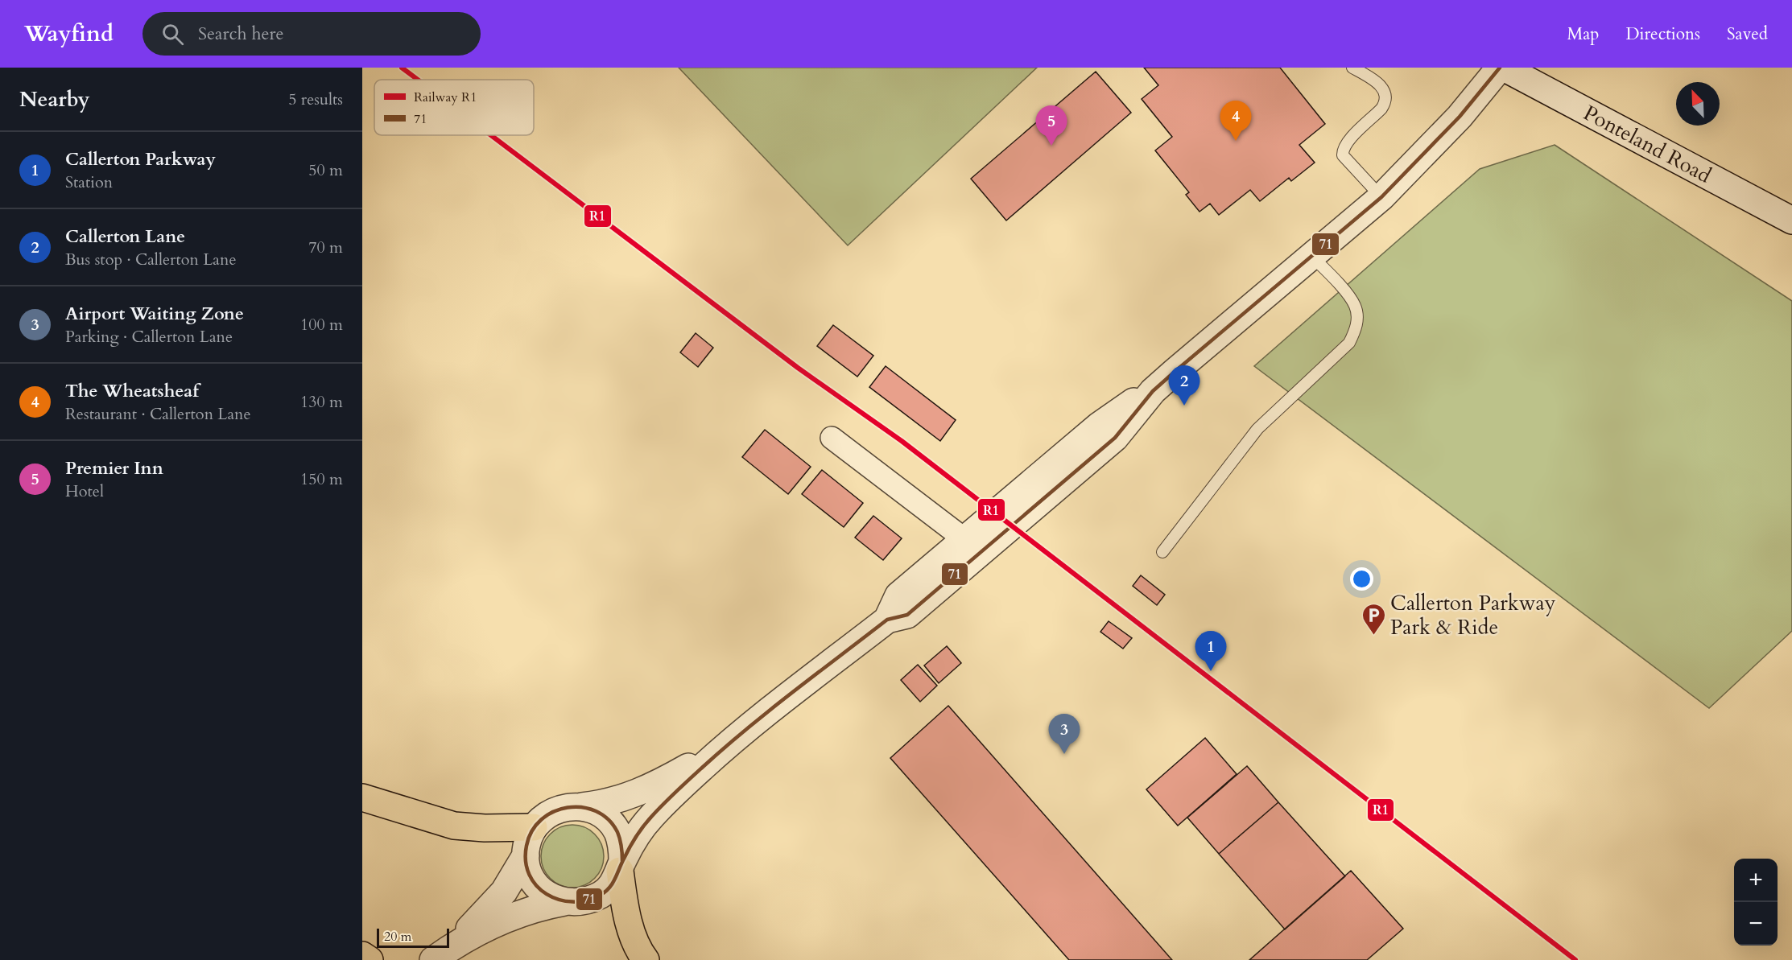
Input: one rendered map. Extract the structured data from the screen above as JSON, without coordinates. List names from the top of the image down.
{
  "streets": {
    "street": ["Ponteland Road"]
  },
  "places": {
    "parking": ["Callerton Parkway Park & Ride"]
  },
  "lines": ["rail line R1", "transit line 71"],
  "legend": ["Railway R1", "71"],
  "scale_bar": "20 m",
  "north": "top left",
  "page": {
    "header": "Wayfind",
    "search": "Search here",
    "nav": ["Map", "Directions", "Saved"],
    "heading": ["Nearby", "5 results"],
    "pins": [
      "4",
      "5",
      "2",
      "1",
      "3"
    ],
    "list": [
      {
        "mark": "1",
        "name": "Callerton Parkway",
        "note": "Station",
        "value": "50 m"
      },
      {
        "mark": "2",
        "name": "Callerton Lane",
        "note": "Bus stop · Callerton Lane",
        "value": "70 m"
      },
      {
        "mark": "3",
        "name": "Airport Waiting Zone",
        "note": "Parking · Callerton Lane",
        "value": "100 m"
      },
      {
        "mark": "4",
        "name": "The Wheatsheaf",
        "note": "Restaurant · Callerton Lane",
        "value": "130 m"
      },
      {
        "mark": "5",
        "name": "Premier Inn",
        "note": "Hotel",
        "value": "150 m"
      }
    ],
    "map_buttons": ["+", "−"],
    "scale": "20 m"
  }
}
